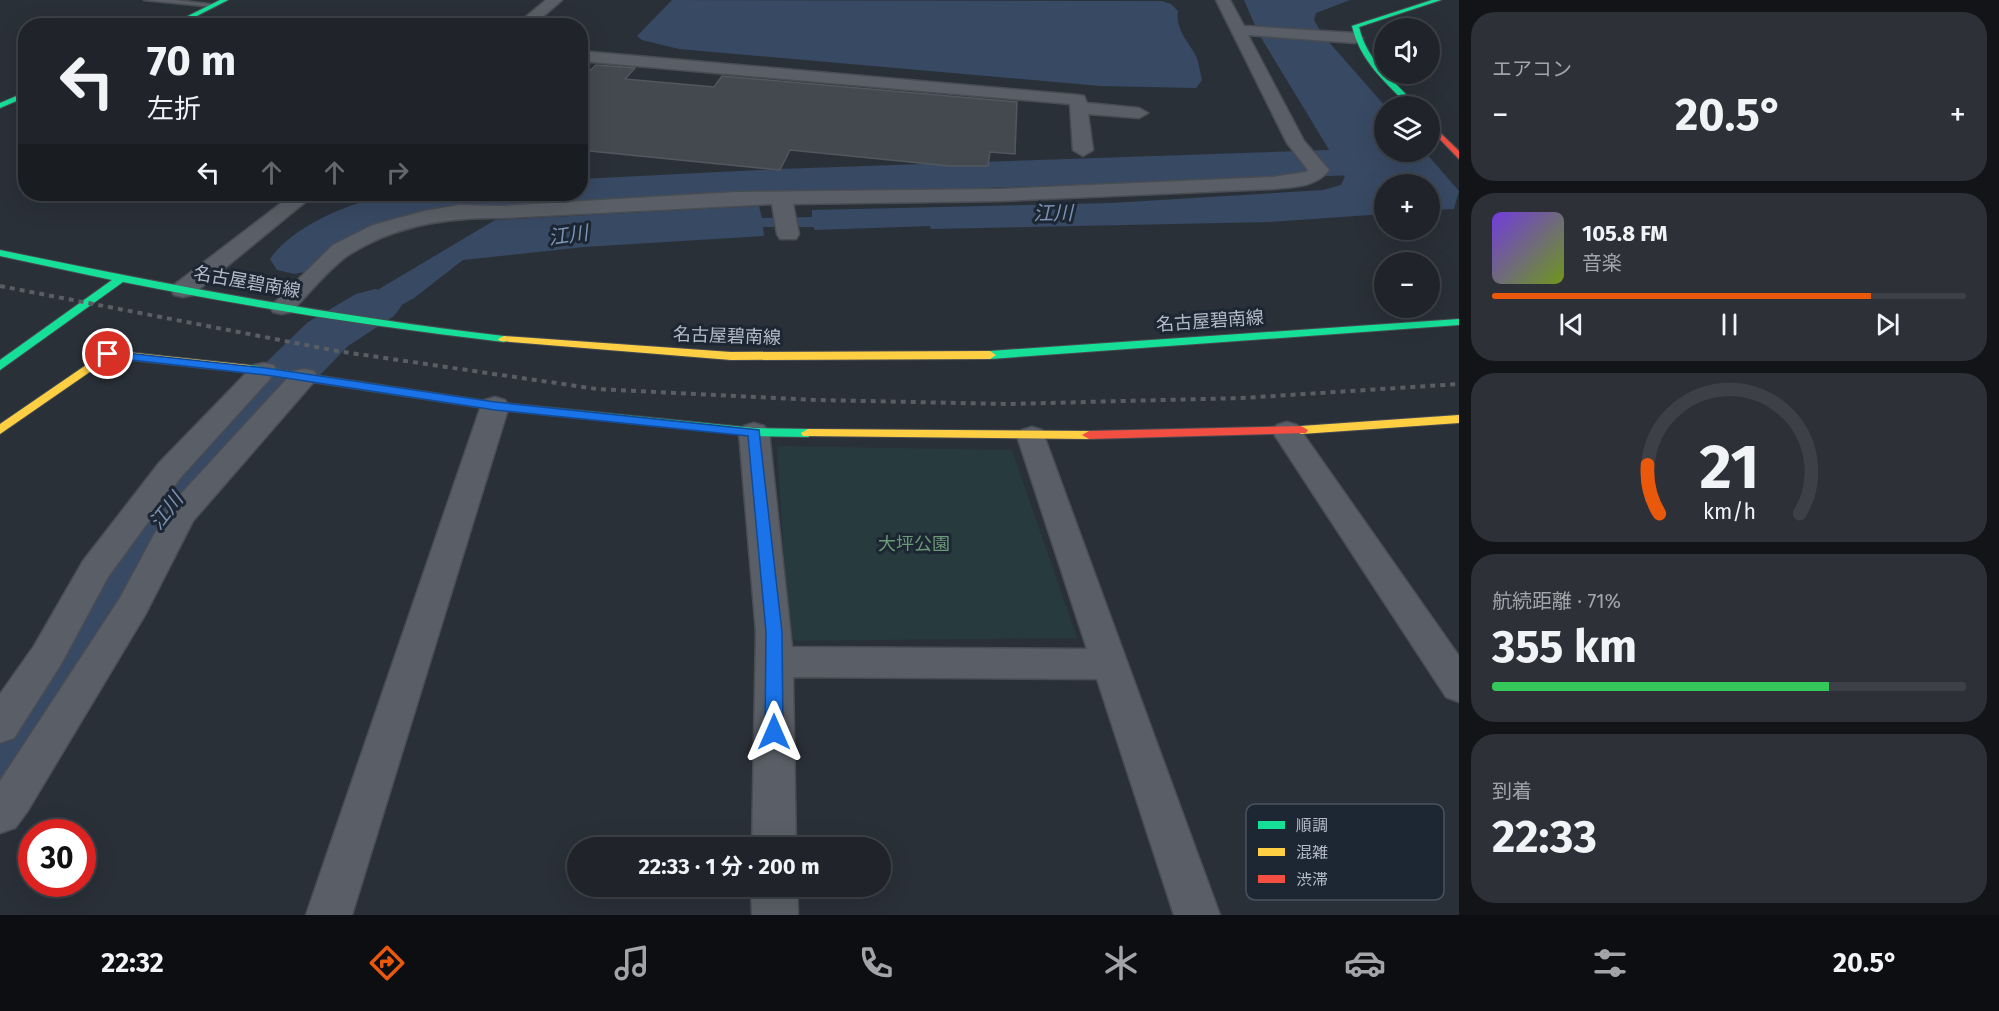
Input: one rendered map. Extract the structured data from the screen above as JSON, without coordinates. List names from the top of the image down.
{
  "streets": {
    "street": ["名古屋碧南線"]
  },
  "water": ["江川"],
  "parks": ["大坪公園"],
  "legend": ["順調", "混雑", "渋滞"],
  "page": {
    "tile": [
      "エアコン",
      ["航続距離 · 71%", "355 km"],
      ["到着", "22:33"]
    ],
    "map_buttons": ["+", "−"],
    "turn": ["70 m", "左折"],
    "heat": ["−", "20.5°", "+"],
    "song": ["105.8 FM", "音楽"],
    "limit": "30",
    "trip": "22:33 · 1 分 · 200 m",
    "tabs": ["22:32", "20.5°"],
    "gauge": ["21", "km/h"]
  }
}
